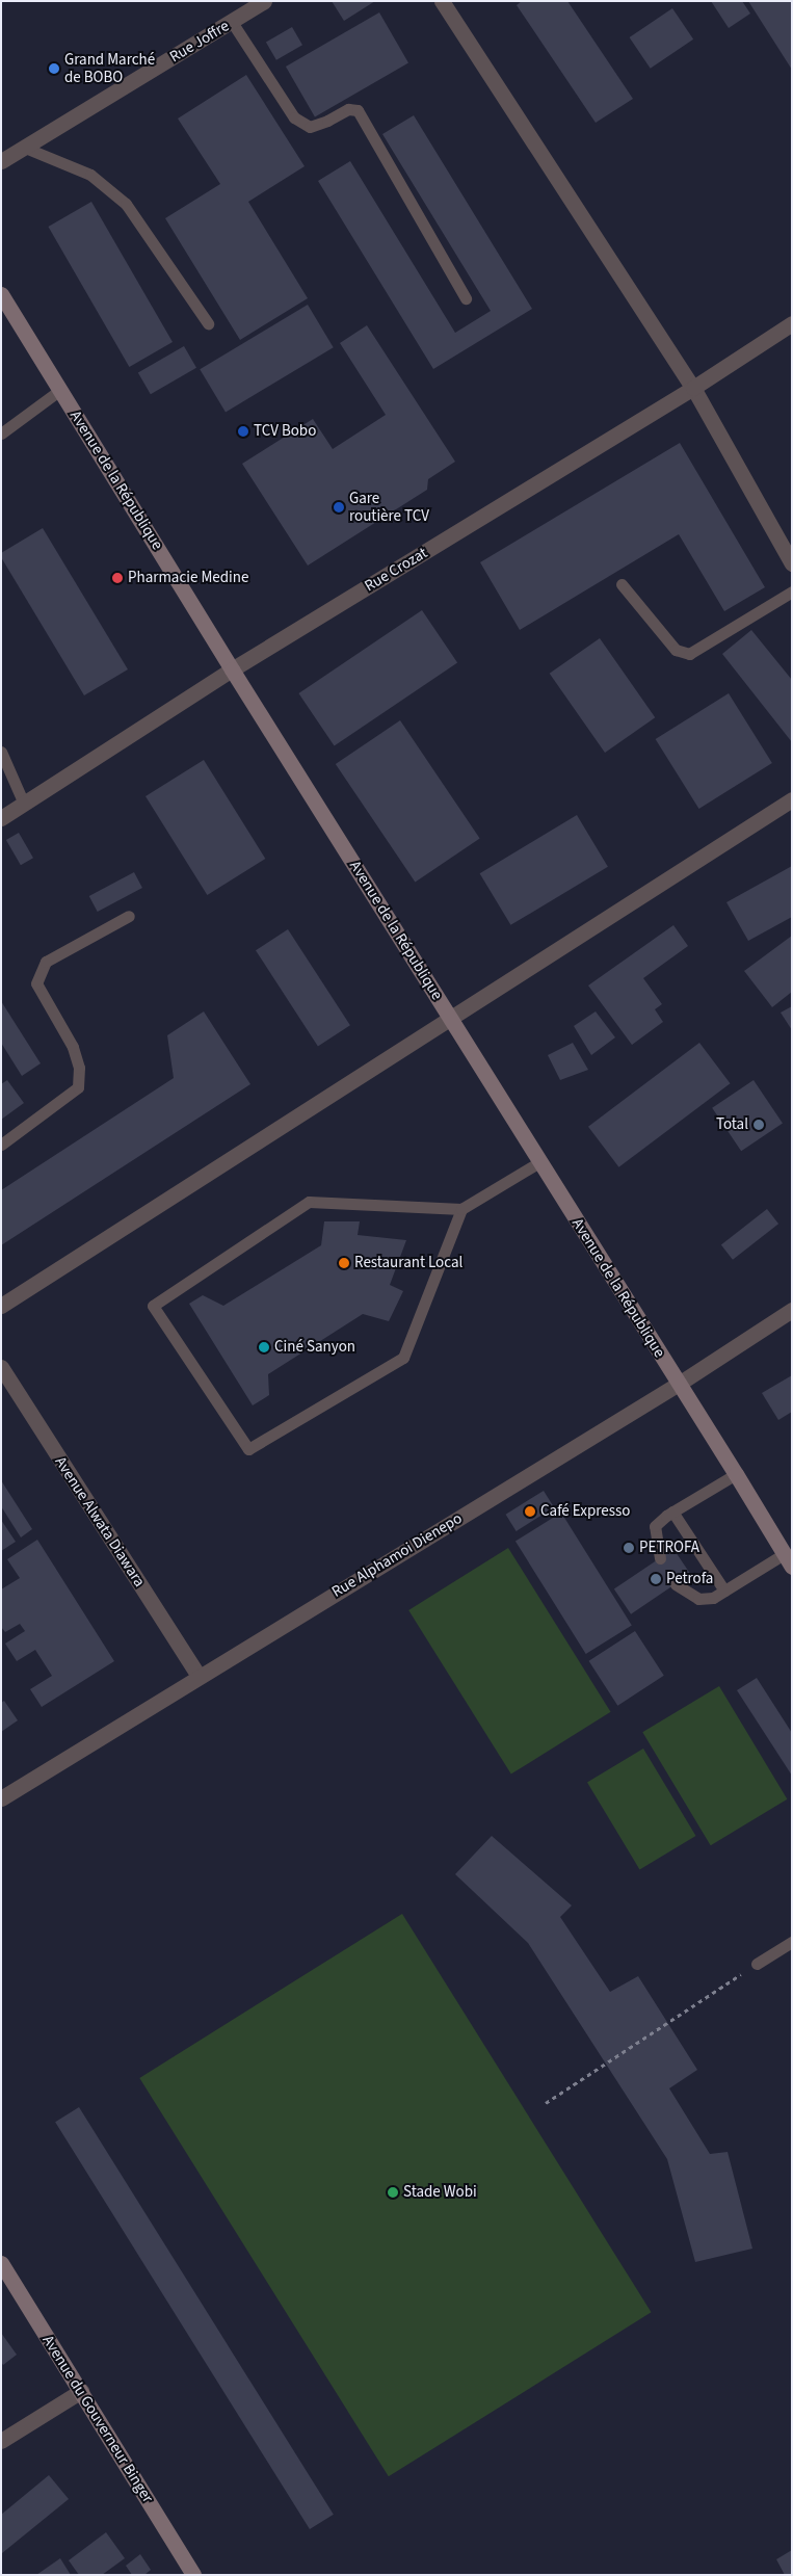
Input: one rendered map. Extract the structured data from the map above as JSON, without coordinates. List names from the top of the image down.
{
  "streets": {
    "street": [
      "Rue Joffre",
      "Avenue de la République",
      "Rue Crozat",
      "Avenue Alwata Diawara",
      "Rue Alphamoi Dienepo",
      "Avenue du Gouverneur Binger"
    ]
  },
  "crossings": [
    ["Avenue de la République", "Rue Crozat"],
    ["Avenue de la République", "Rue Alphamoi Dienepo"],
    ["Avenue Alwata Diawara", "Rue Alphamoi Dienepo"]
  ],
  "places": [
    "Grand Marché de BOBO",
    "TCV Bobo",
    "Gare routière TCV",
    "Pharmacie Medine",
    "Total",
    "Restaurant Local",
    "Ciné Sanyon",
    "Café Expresso",
    "PETROFA",
    "Petrofa",
    "Stade Wobi"
  ]
}
